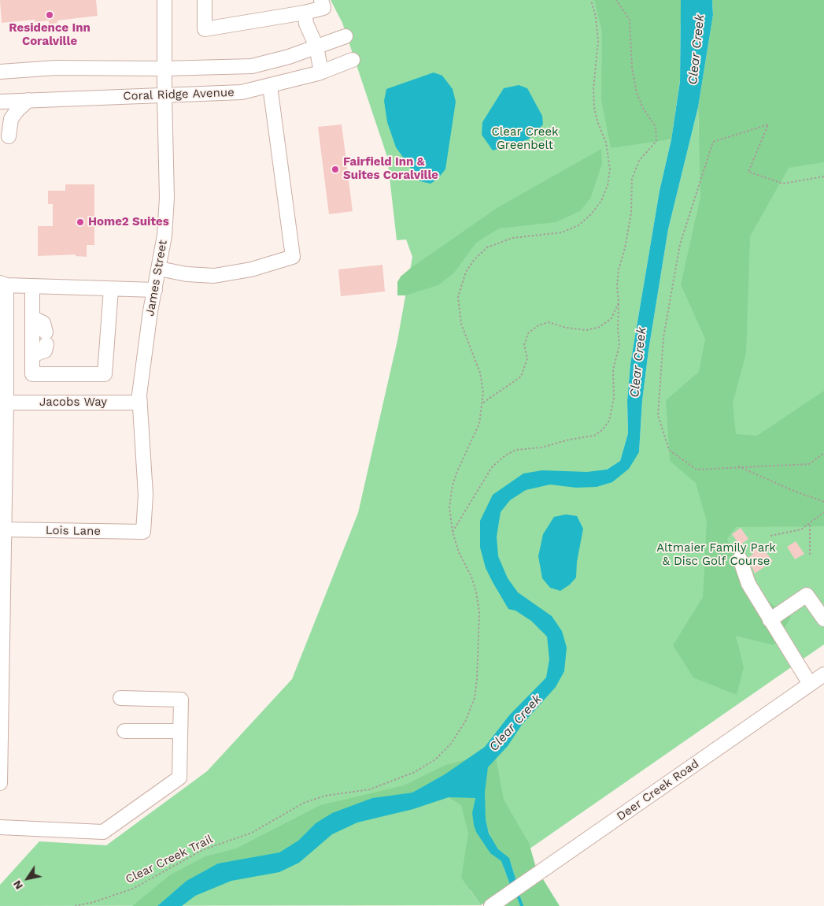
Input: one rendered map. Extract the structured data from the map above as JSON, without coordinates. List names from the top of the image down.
{
  "streets": {
    "street": [
      "Coral Ridge Avenue",
      "James Street",
      "Jacobs Way",
      "Lois Lane",
      "Deer Creek Road"
    ],
    "path": ["Clear Creek Trail"]
  },
  "crossings": [
    ["Coral Ridge Avenue", "James Street"],
    ["James Street", "Jacobs Way"],
    ["James Street", "Lois Lane"]
  ],
  "water": ["Clear Creek"],
  "parks": ["Clear Creek Greenbelt", "Altmaier Family Park & Disc Golf Course"],
  "places": ["Residence Inn Coralville", "Fairfield Inn & Suites Coralville", "Home2 Suites"],
  "north": "bottom left"
}
